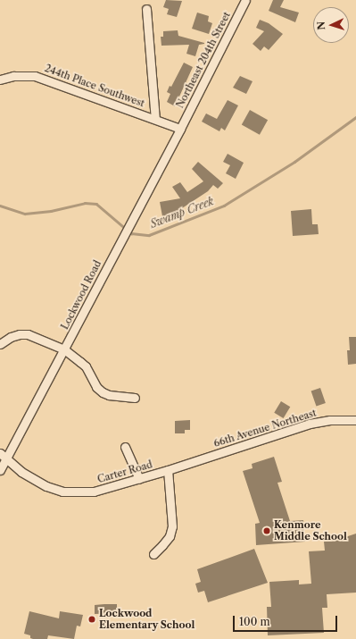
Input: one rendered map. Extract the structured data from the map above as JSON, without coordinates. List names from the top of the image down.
{
  "streets": {
    "street": [
      "Northeast 204th Street",
      "244th Place Southwest",
      "Lockwood Road",
      "66th Avenue Northeast",
      "Carter Road"
    ]
  },
  "crossings": [
    ["Northeast 204th Street", "244th Place Southwest"],
    ["Northeast 204th Street", "Lockwood Road"],
    ["244th Place Southwest", "Lockwood Road"],
    ["Lockwood Road", "Carter Road"],
    ["66th Avenue Northeast", "Carter Road"]
  ],
  "water": ["Swamp Creek"],
  "places": ["Kenmore Middle School", "Lockwood Elementary School"],
  "scale_bar": "100 m",
  "north": "left"
}
